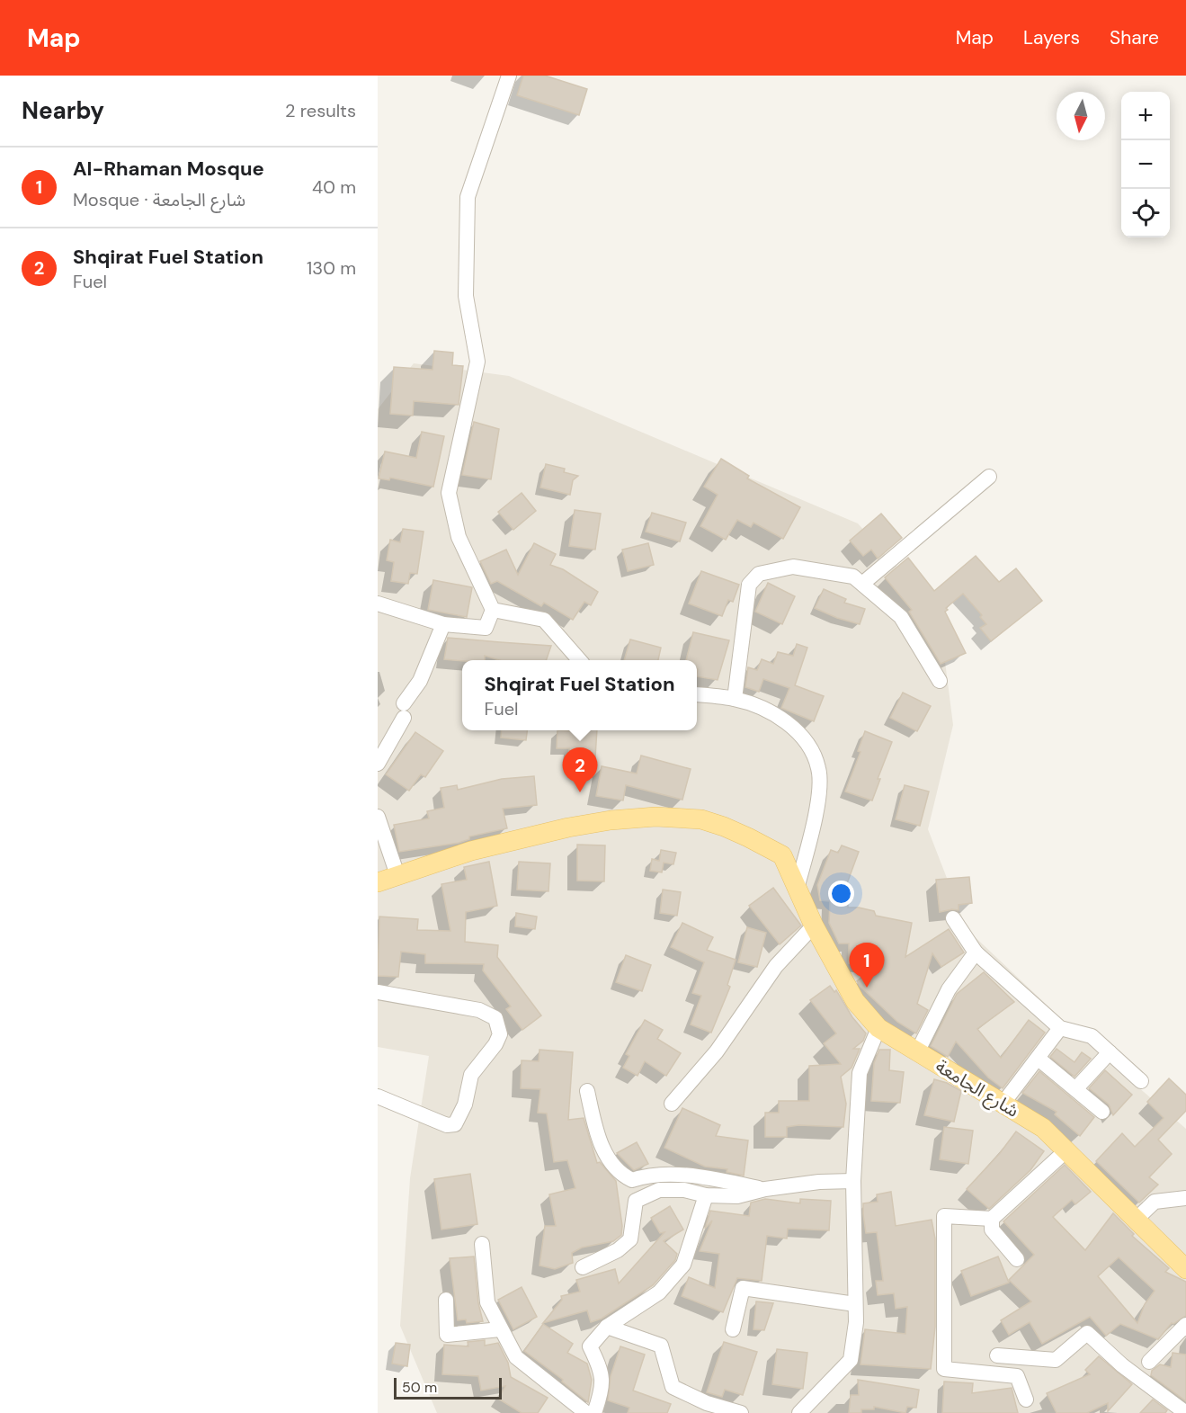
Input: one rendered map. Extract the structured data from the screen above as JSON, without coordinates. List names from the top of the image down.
{
  "streets": {
    "main road": ["شارع الجامعة"]
  },
  "scale_bar": "50 m",
  "north": "bottom",
  "page": {
    "header": "Map",
    "nav": ["Map", "Layers", "Share"],
    "heading": ["Nearby", "2 results"],
    "map_buttons": ["+", "−"],
    "list": [
      {
        "mark": "1",
        "name": "Al-Rhaman Mosque",
        "note": "Mosque · شارع الجامعة",
        "value": "40 m"
      },
      {
        "mark": "2",
        "name": "Shqirat Fuel Station",
        "note": "Fuel",
        "value": "130 m"
      }
    ],
    "popup": ["Shqirat Fuel Station", "Fuel"],
    "pins": ["2", "1"],
    "scale": "50 m"
  }
}
